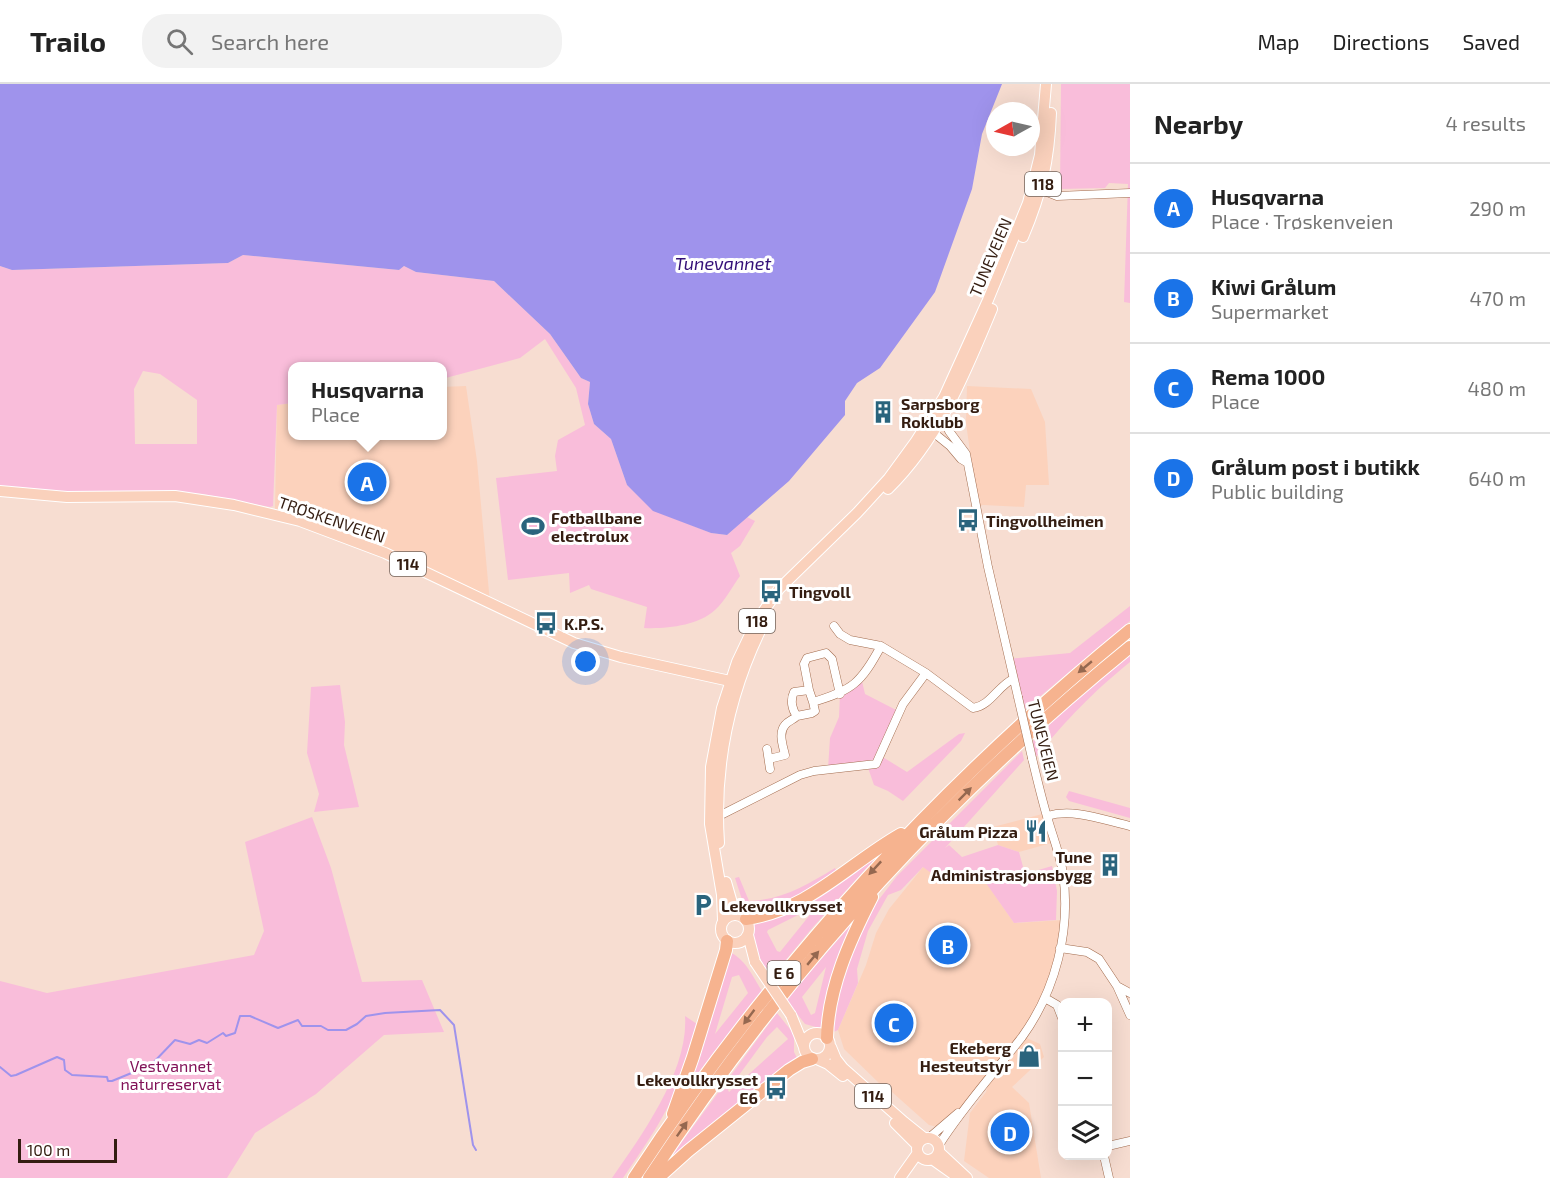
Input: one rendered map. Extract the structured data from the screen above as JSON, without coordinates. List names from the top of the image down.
{
  "streets": {
    "highway": ["E 6"],
    "main road": [
      "118",
      "TUNEVEIEN",
      "TRØSKENVEIEN",
      "114"
    ]
  },
  "crossings": [
    ["118", "TUNEVEIEN"],
    ["118", "TRØSKENVEIEN"],
    ["118", "114"],
    ["TUNEVEIEN", "114"],
    ["TRØSKENVEIEN", "114"],
    ["114", "E 6"]
  ],
  "water": ["Tunevannet"],
  "parks": ["Vestvannet naturreservat"],
  "places": {
    "building": ["Sarpsborg Roklubb", "Tune Administrasjonsbygg"],
    "bus stop": [
      "Tingvollheimen",
      "Tingvoll",
      "K.P.S.",
      "Lekevollkrysset E6"
    ],
    "sports": ["Fotballbane electrolux"],
    "restaurant": ["Grålum Pizza"],
    "parking": ["Lekevollkrysset"],
    "shop": ["Ekeberg Hesteutstyr"]
  },
  "scale_bar": "100 m",
  "north": "left",
  "page": {
    "header": "Trailo",
    "search": "Search here",
    "nav": ["Map", "Directions", "Saved"],
    "heading": ["Nearby", "4 results"],
    "list": [
      {
        "mark": "A",
        "name": "Husqvarna",
        "note": "Place · Trøskenveien",
        "value": "290 m"
      },
      {
        "mark": "B",
        "name": "Kiwi Grålum",
        "note": "Supermarket",
        "value": "470 m"
      },
      {
        "mark": "C",
        "name": "Rema 1000",
        "note": "Place",
        "value": "480 m"
      },
      {
        "mark": "D",
        "name": "Grålum post i butikk",
        "note": "Public building",
        "value": "640 m"
      }
    ],
    "popup": ["Husqvarna", "Place"],
    "pins": [
      "A",
      "B",
      "C",
      "D"
    ],
    "map_buttons": ["+", "−"],
    "scale": "100 m"
  }
}
